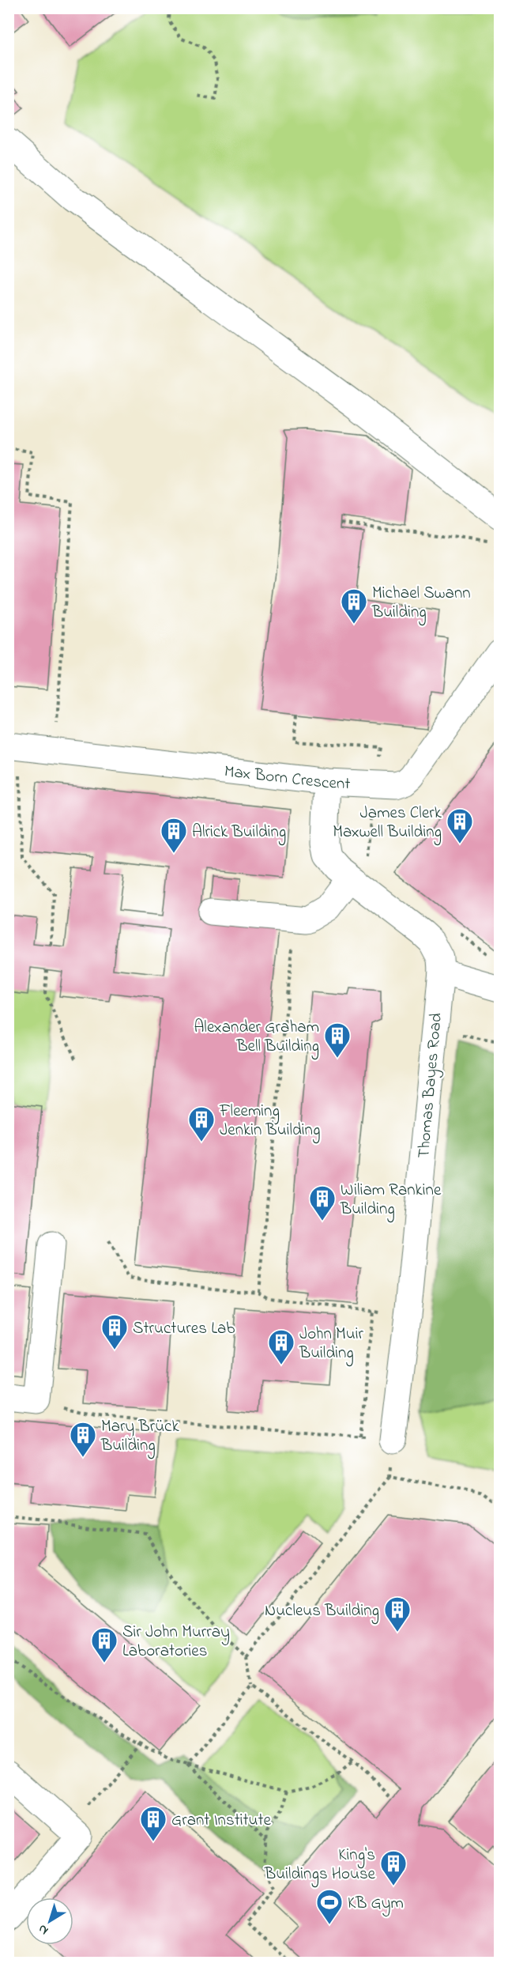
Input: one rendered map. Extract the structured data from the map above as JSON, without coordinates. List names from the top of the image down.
{
  "streets": {
    "lane": ["Max Born Crescent", "Thomas Bayes Road"]
  },
  "crossings": [
    ["Max Born Crescent", "Thomas Bayes Road"]
  ],
  "places": {
    "building": [
      "Michael Swann Building",
      "James Clerk Maxwell Building",
      "Alrick Building",
      "Alexander Graham Bell Building",
      "Fleeming Jenkin Building",
      "Wiliam Rankine Building",
      "Structures Lab",
      "John Muir Building",
      "Mary Brück Building",
      "Nucleus Building",
      "Sir John Murray Laboratories",
      "Grant Institute",
      "King's Buildings House"
    ],
    "sports": ["KB Gym"]
  },
  "north": "bottom left"
}
